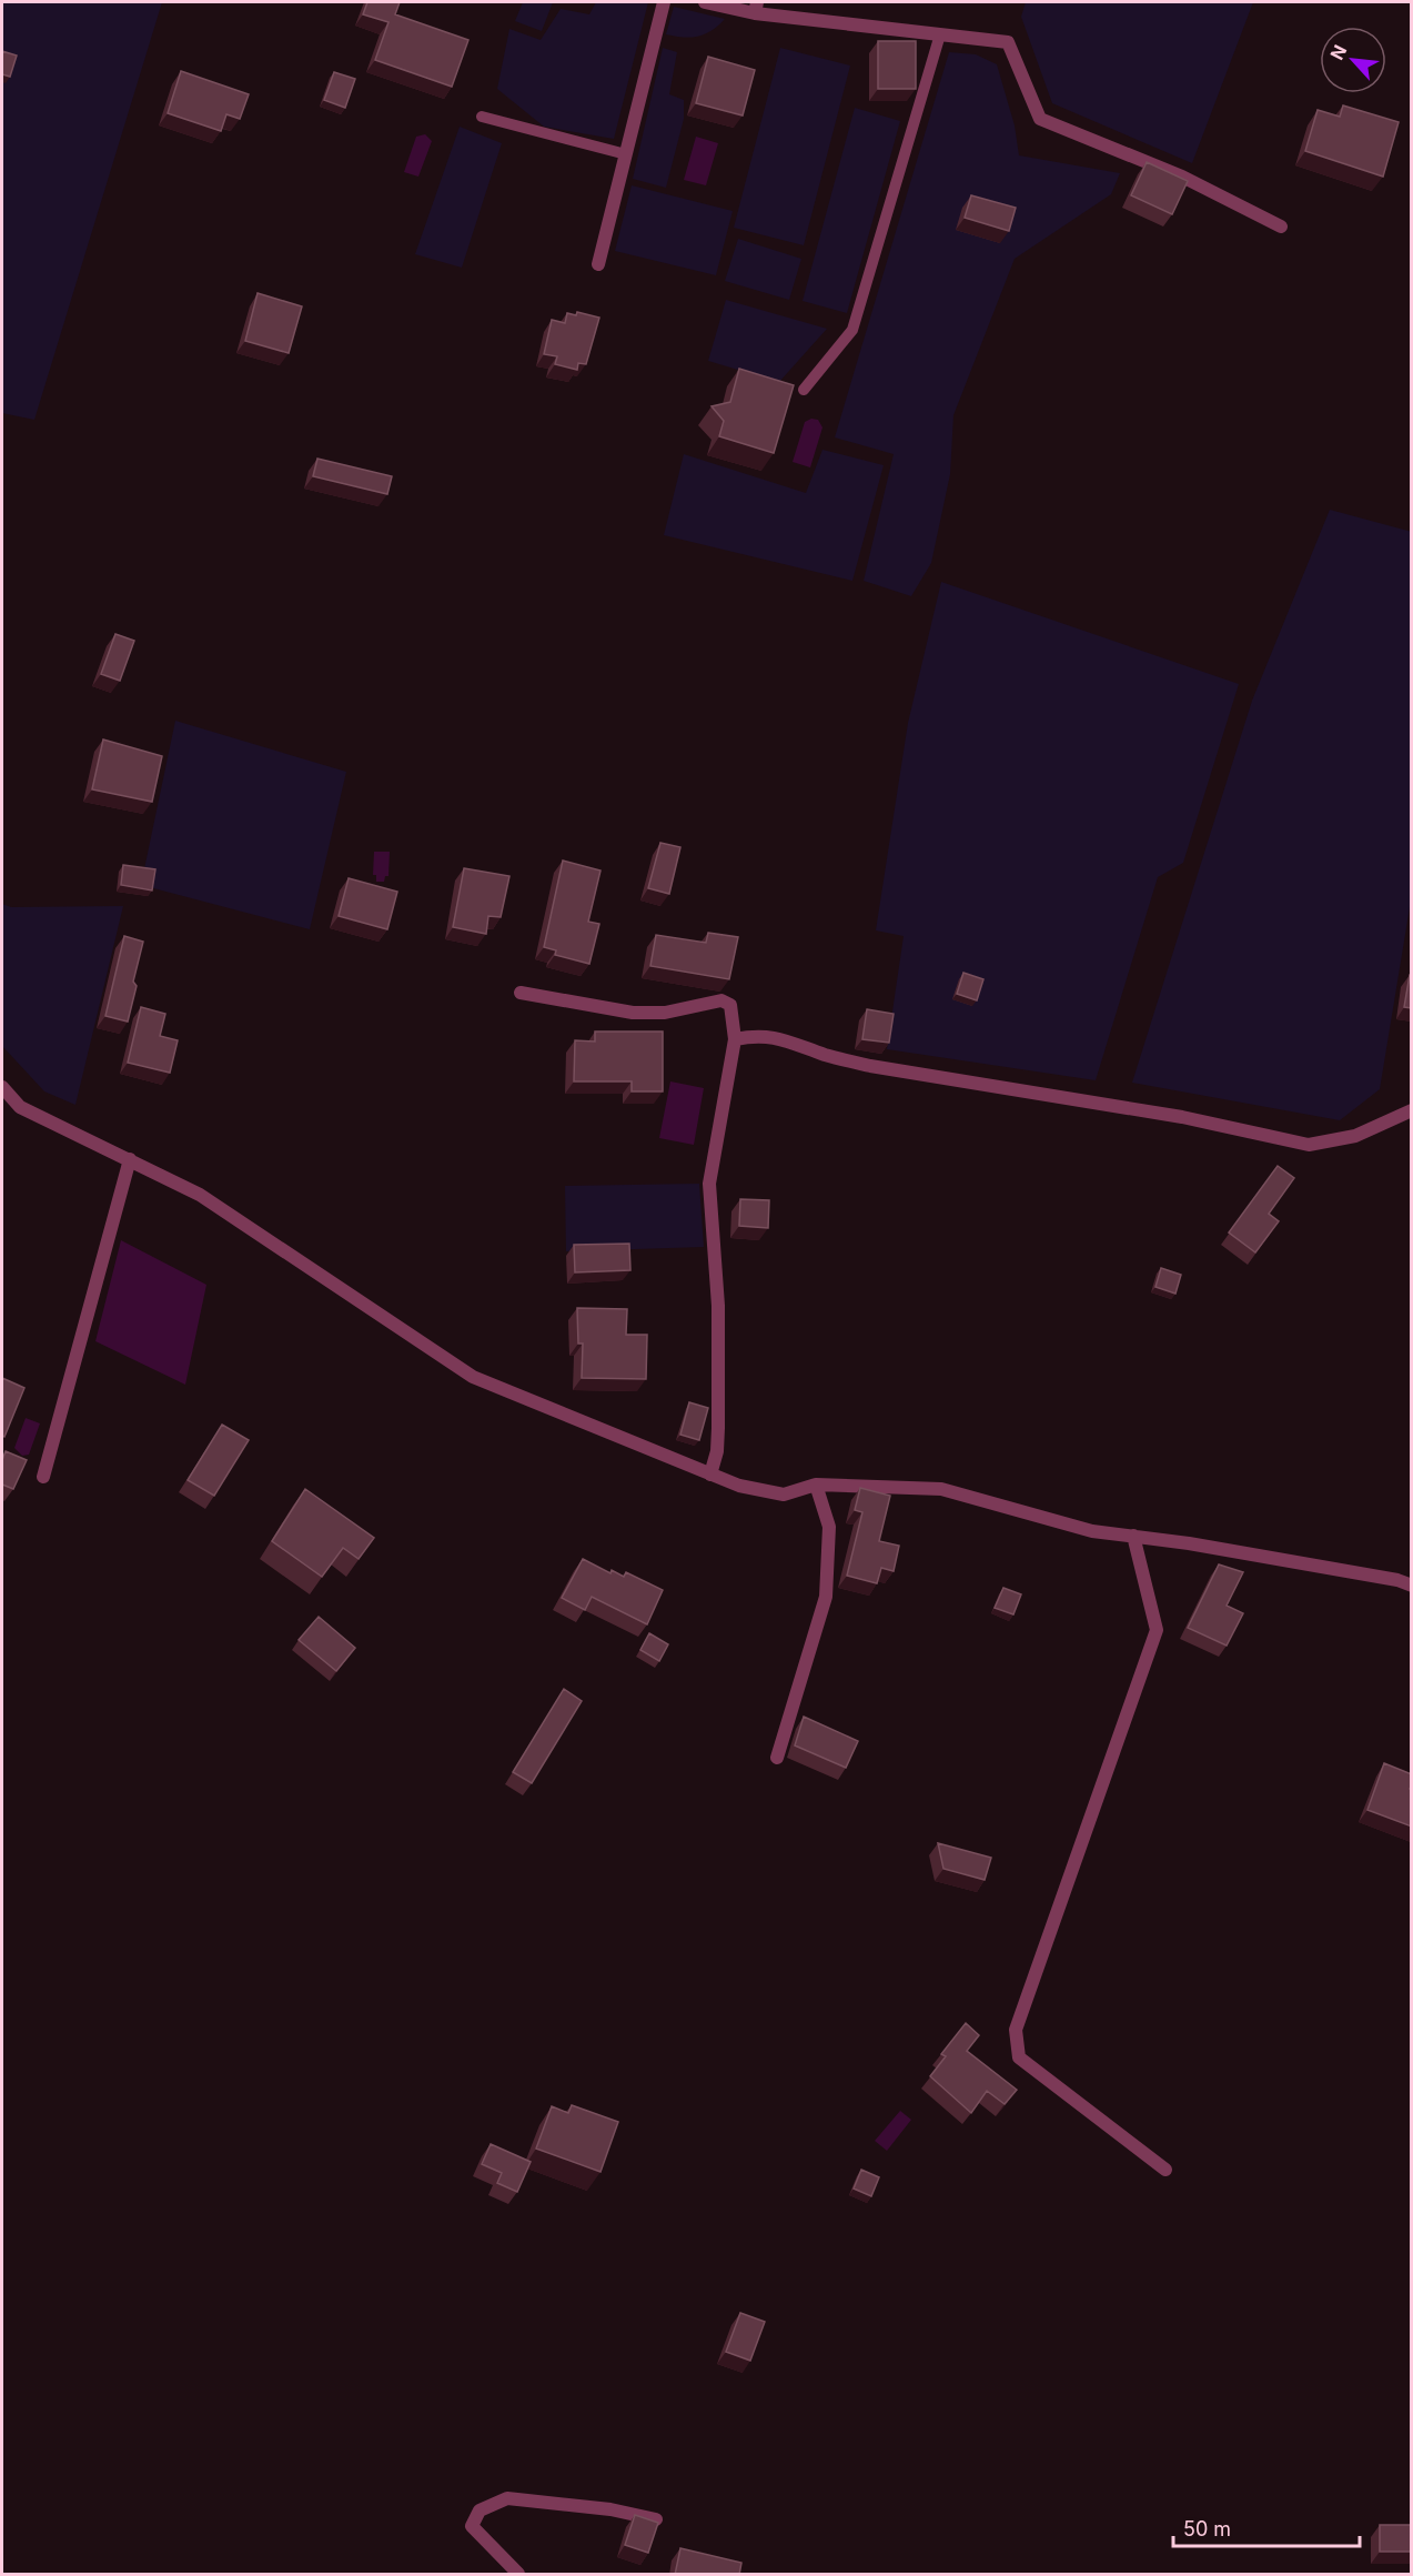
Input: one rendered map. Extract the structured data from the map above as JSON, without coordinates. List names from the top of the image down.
{
  "scale_bar": "50 m",
  "north": "top left"
}
